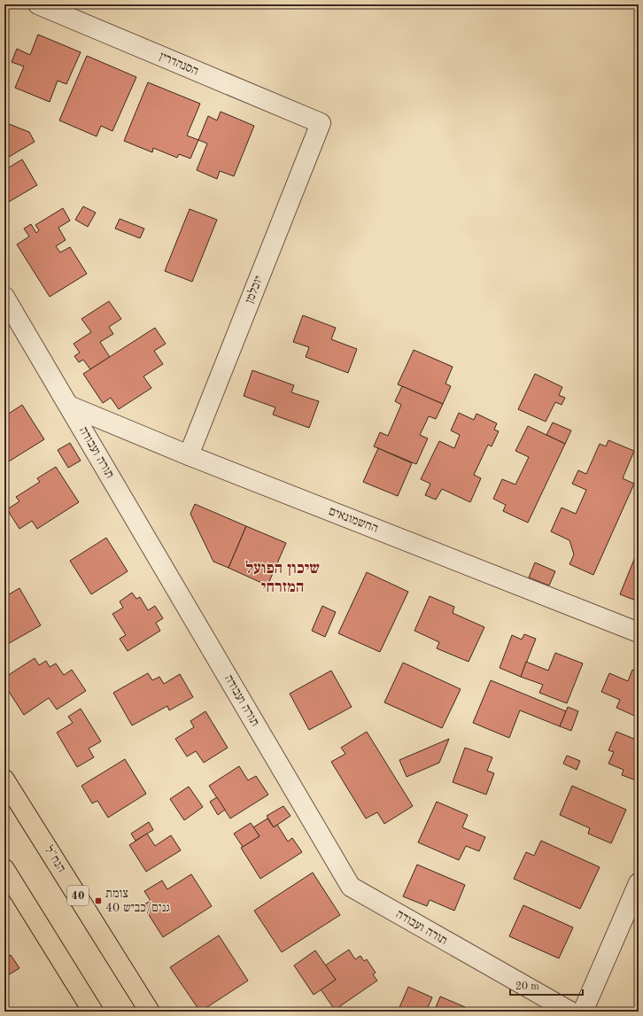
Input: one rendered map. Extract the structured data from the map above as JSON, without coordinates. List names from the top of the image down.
{
  "streets": {
    "highway": ["הנח\"ל", "40"],
    "street": [
      "הסנהדרין",
      "יוכלמן",
      "תורה ועבודה",
      "החשמונאים"
    ]
  },
  "crossings": [
    ["הסנהדרין", "יוכלמן"],
    ["יוכלמן", "החשמונאים"],
    ["תורה ועבודה", "החשמונאים"]
  ],
  "districts": ["שיכון הפועל המזרחי"],
  "places": {
    "transit": ["צומת גנים/כביש 40"]
  },
  "scale_bar": "20 m"
}
